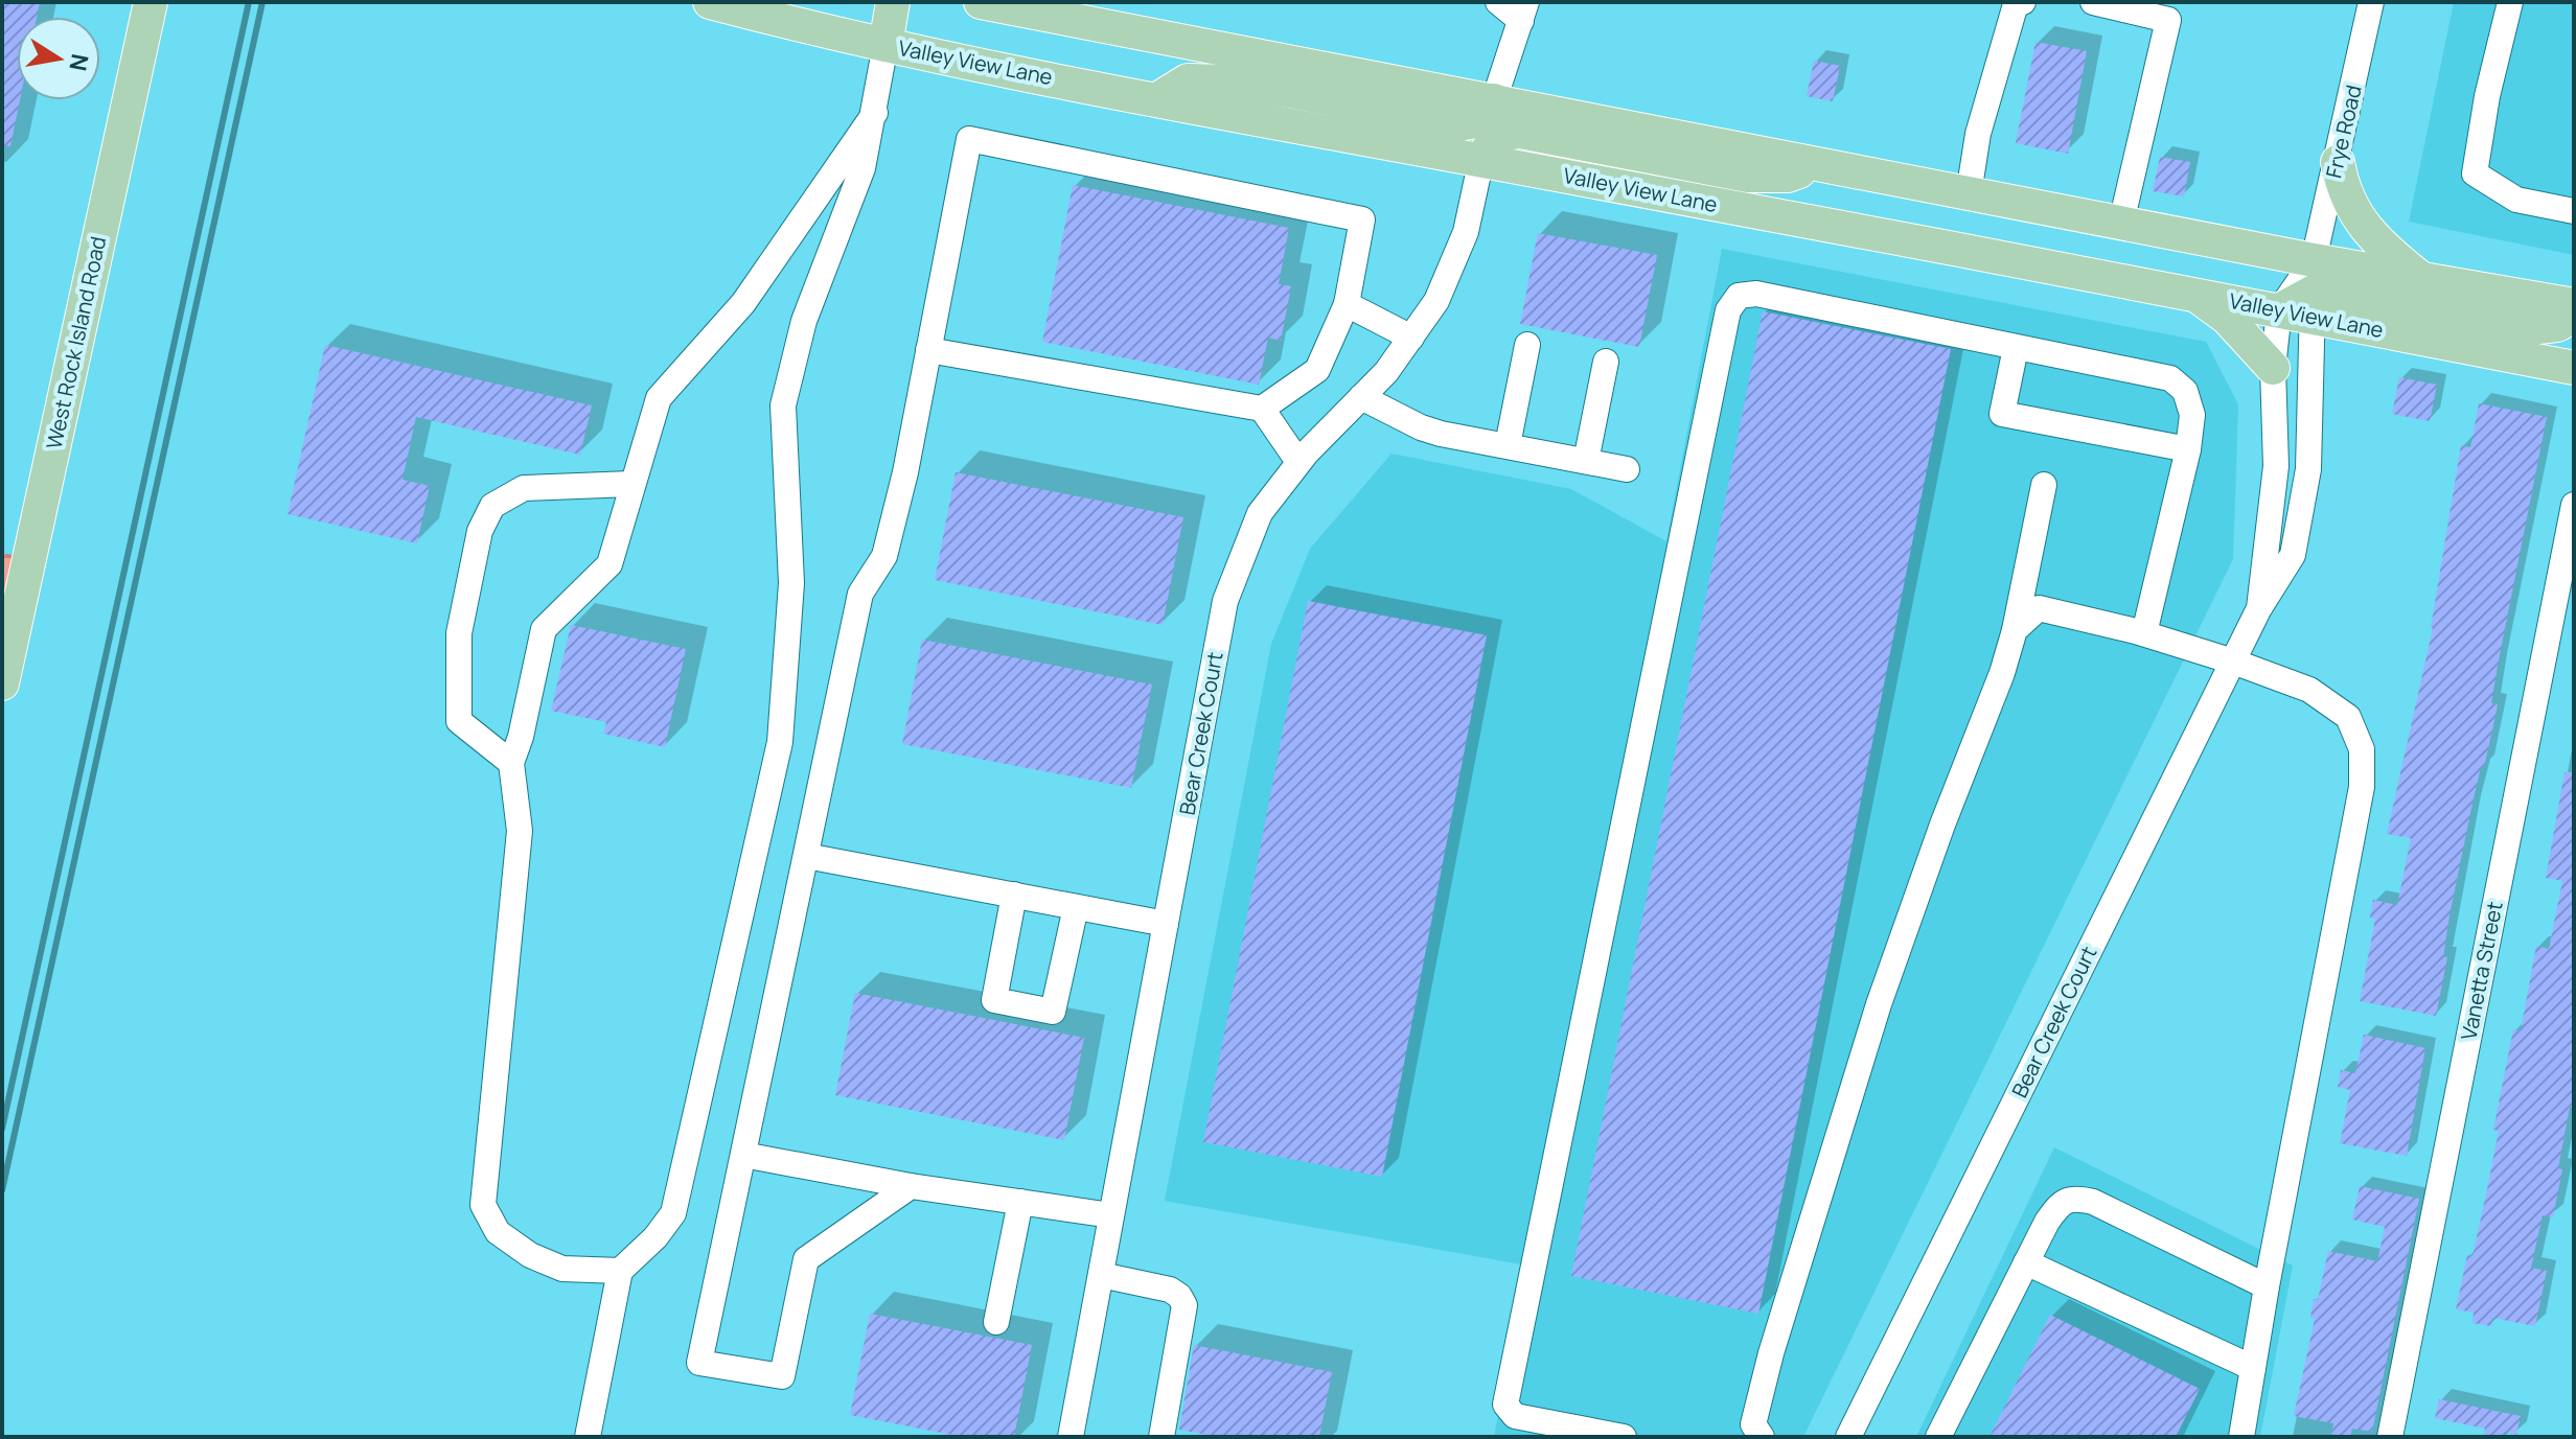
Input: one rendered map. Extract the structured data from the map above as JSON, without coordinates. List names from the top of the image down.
{
  "streets": {
    "main road": ["Valley View Lane", "West Rock Island Road"],
    "street": ["Frye Road", "Bear Creek Court", "Vanetta Street"]
  },
  "crossings": [
    ["Valley View Lane", "Frye Road"],
    ["Valley View Lane", "Bear Creek Court"],
    ["Frye Road", "Bear Creek Court"]
  ],
  "north": "right"
}
